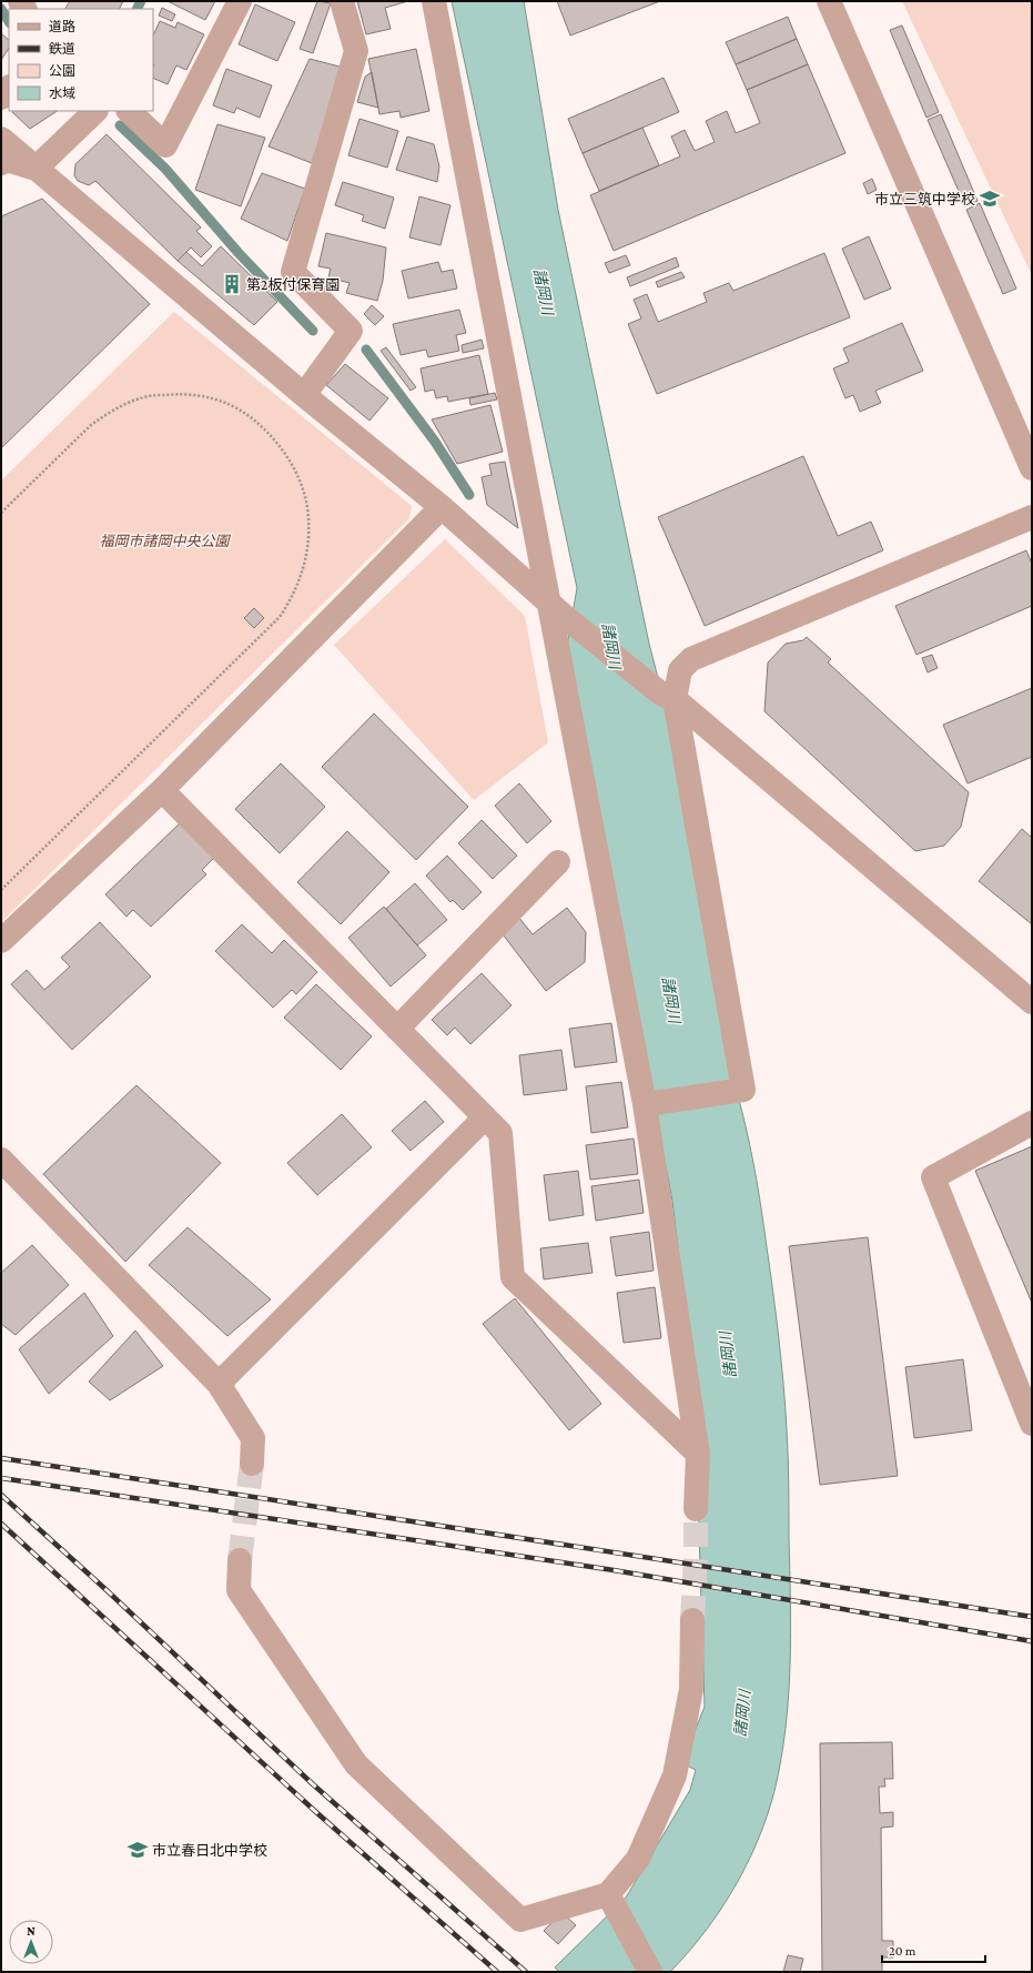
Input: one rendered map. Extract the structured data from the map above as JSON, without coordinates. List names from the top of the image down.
{
  "water": ["諸岡川"],
  "parks": ["福岡市諸岡中央公園"],
  "places": {
    "school or university": ["市立三筑中学校", "市立春日北中学校"],
    "building": ["第2板付保育園"]
  },
  "legend": [
    "道路",
    "鉄道",
    "公園",
    "水域"
  ],
  "scale_bar": "20 m",
  "north": "top"
}
